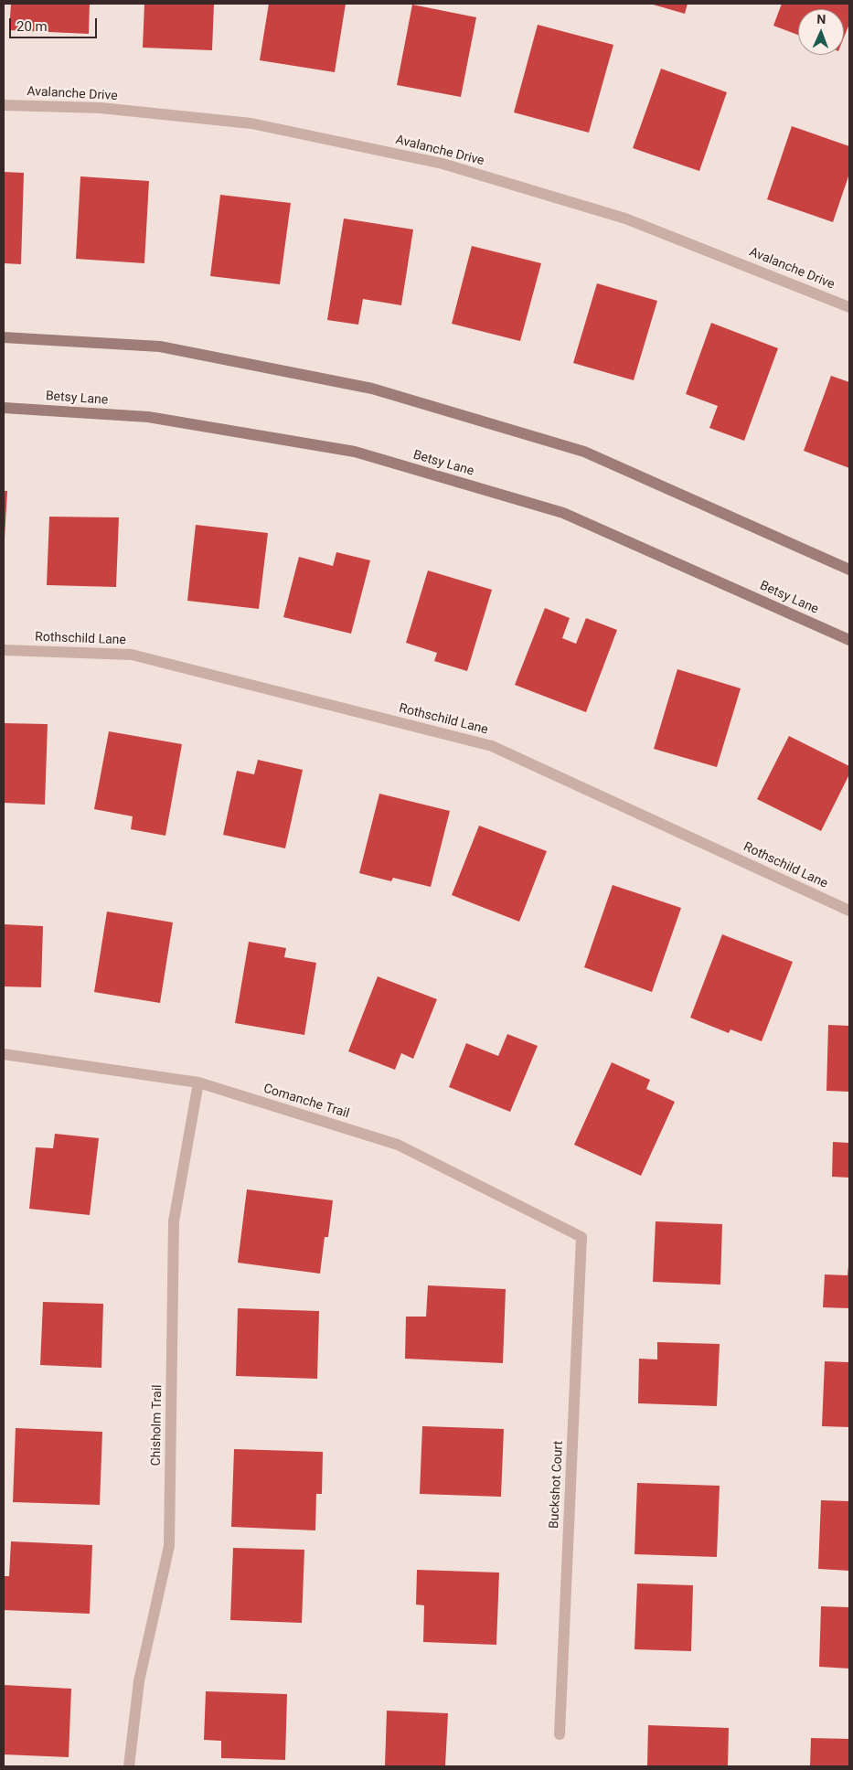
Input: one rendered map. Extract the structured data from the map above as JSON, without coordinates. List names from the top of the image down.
{
  "streets": {
    "main road": ["Betsy Lane"],
    "street": [
      "Avalanche Drive",
      "Rothschild Lane",
      "Comanche Trail",
      "Chisholm Trail",
      "Buckshot Court"
    ]
  },
  "crossings": [
    ["Comanche Trail", "Chisholm Trail"],
    ["Comanche Trail", "Buckshot Court"]
  ],
  "scale_bar": "20 m",
  "north": "top"
}
